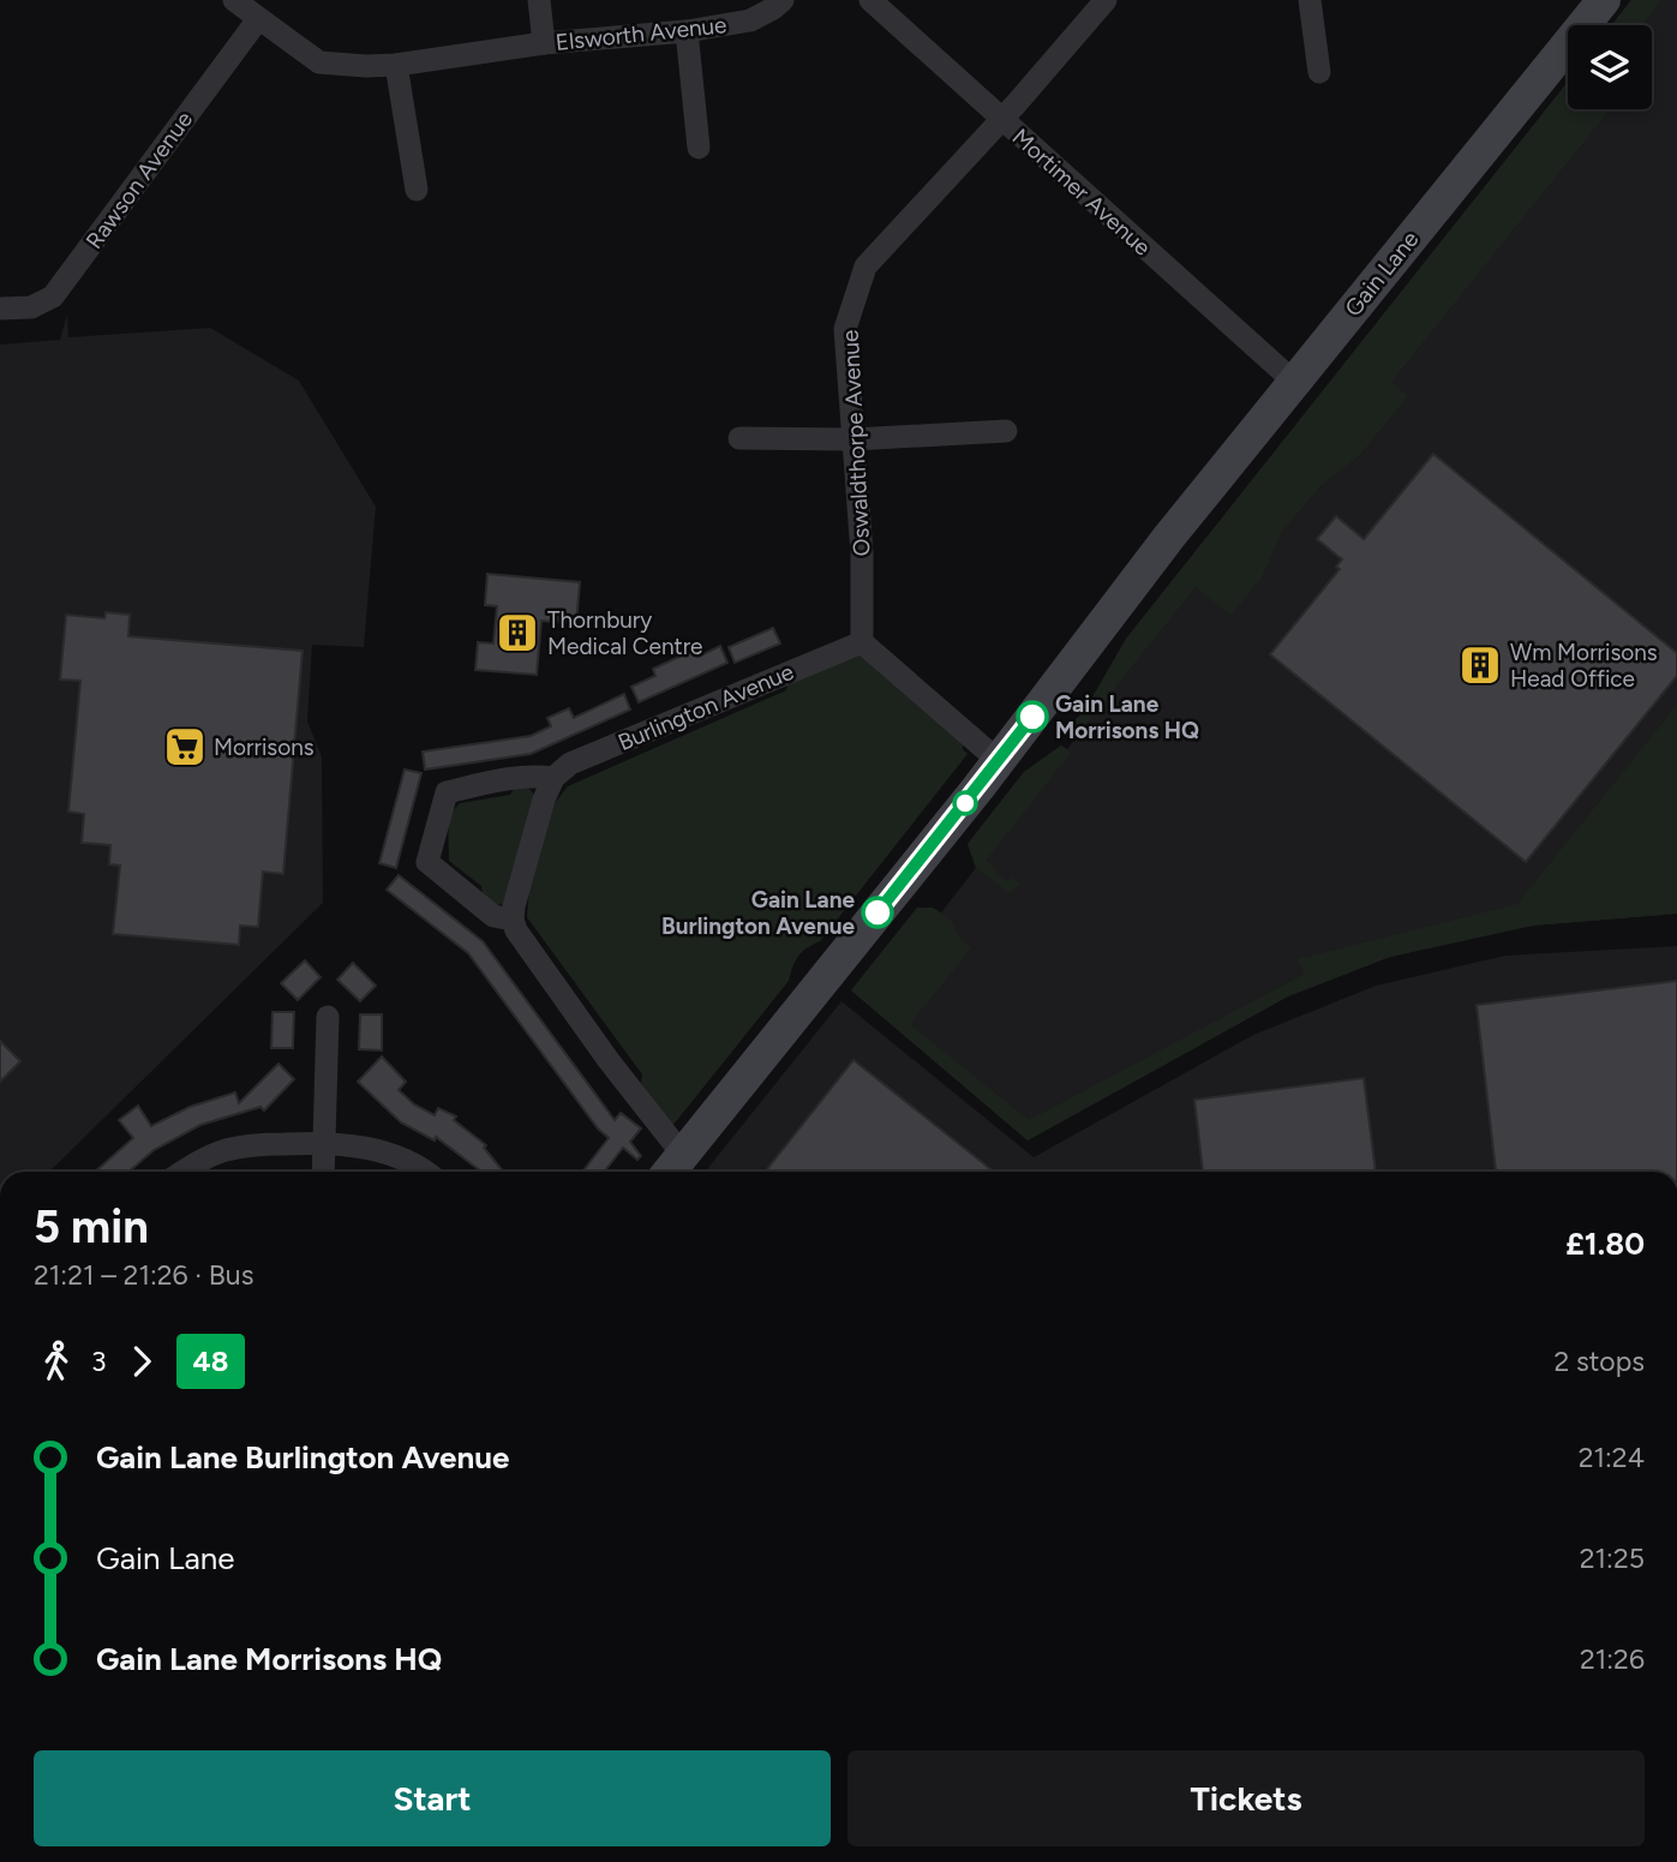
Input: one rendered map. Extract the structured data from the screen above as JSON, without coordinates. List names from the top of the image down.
{
  "streets": {
    "street": [
      "Elsworth Avenue",
      "Rawson Avenue",
      "Mortimer Avenue",
      "Gain Lane",
      "Oswaldthorpe Avenue",
      "Burlington Avenue"
    ]
  },
  "crossings": [
    ["Elsworth Avenue", "Rawson Avenue"],
    ["Mortimer Avenue", "Gain Lane"],
    ["Mortimer Avenue", "Oswaldthorpe Avenue"],
    ["Oswaldthorpe Avenue", "Burlington Avenue"]
  ],
  "places": {
    "building": ["Thornbury Medical Centre", "Wm Morrisons Head Office"],
    "other": ["Gain Lane Morrisons HQ", "Gain Lane Burlington Avenue"],
    "supermarket": ["Morrisons"]
  },
  "lines": ["bus line 48"],
  "page": {
    "heading": ["5 min", "21:21 – 21:26 · Bus", "£1.80"],
    "legs": ["3", "48", "2 stops"],
    "list": [
      {
        "name": "Gain Lane Burlington Avenue",
        "value": "21:24"
      },
      {
        "name": "Gain Lane",
        "value": "21:25"
      },
      {
        "name": "Gain Lane Morrisons HQ",
        "value": "21:26"
      }
    ],
    "buttons": ["Start", "Tickets"]
  }
}
